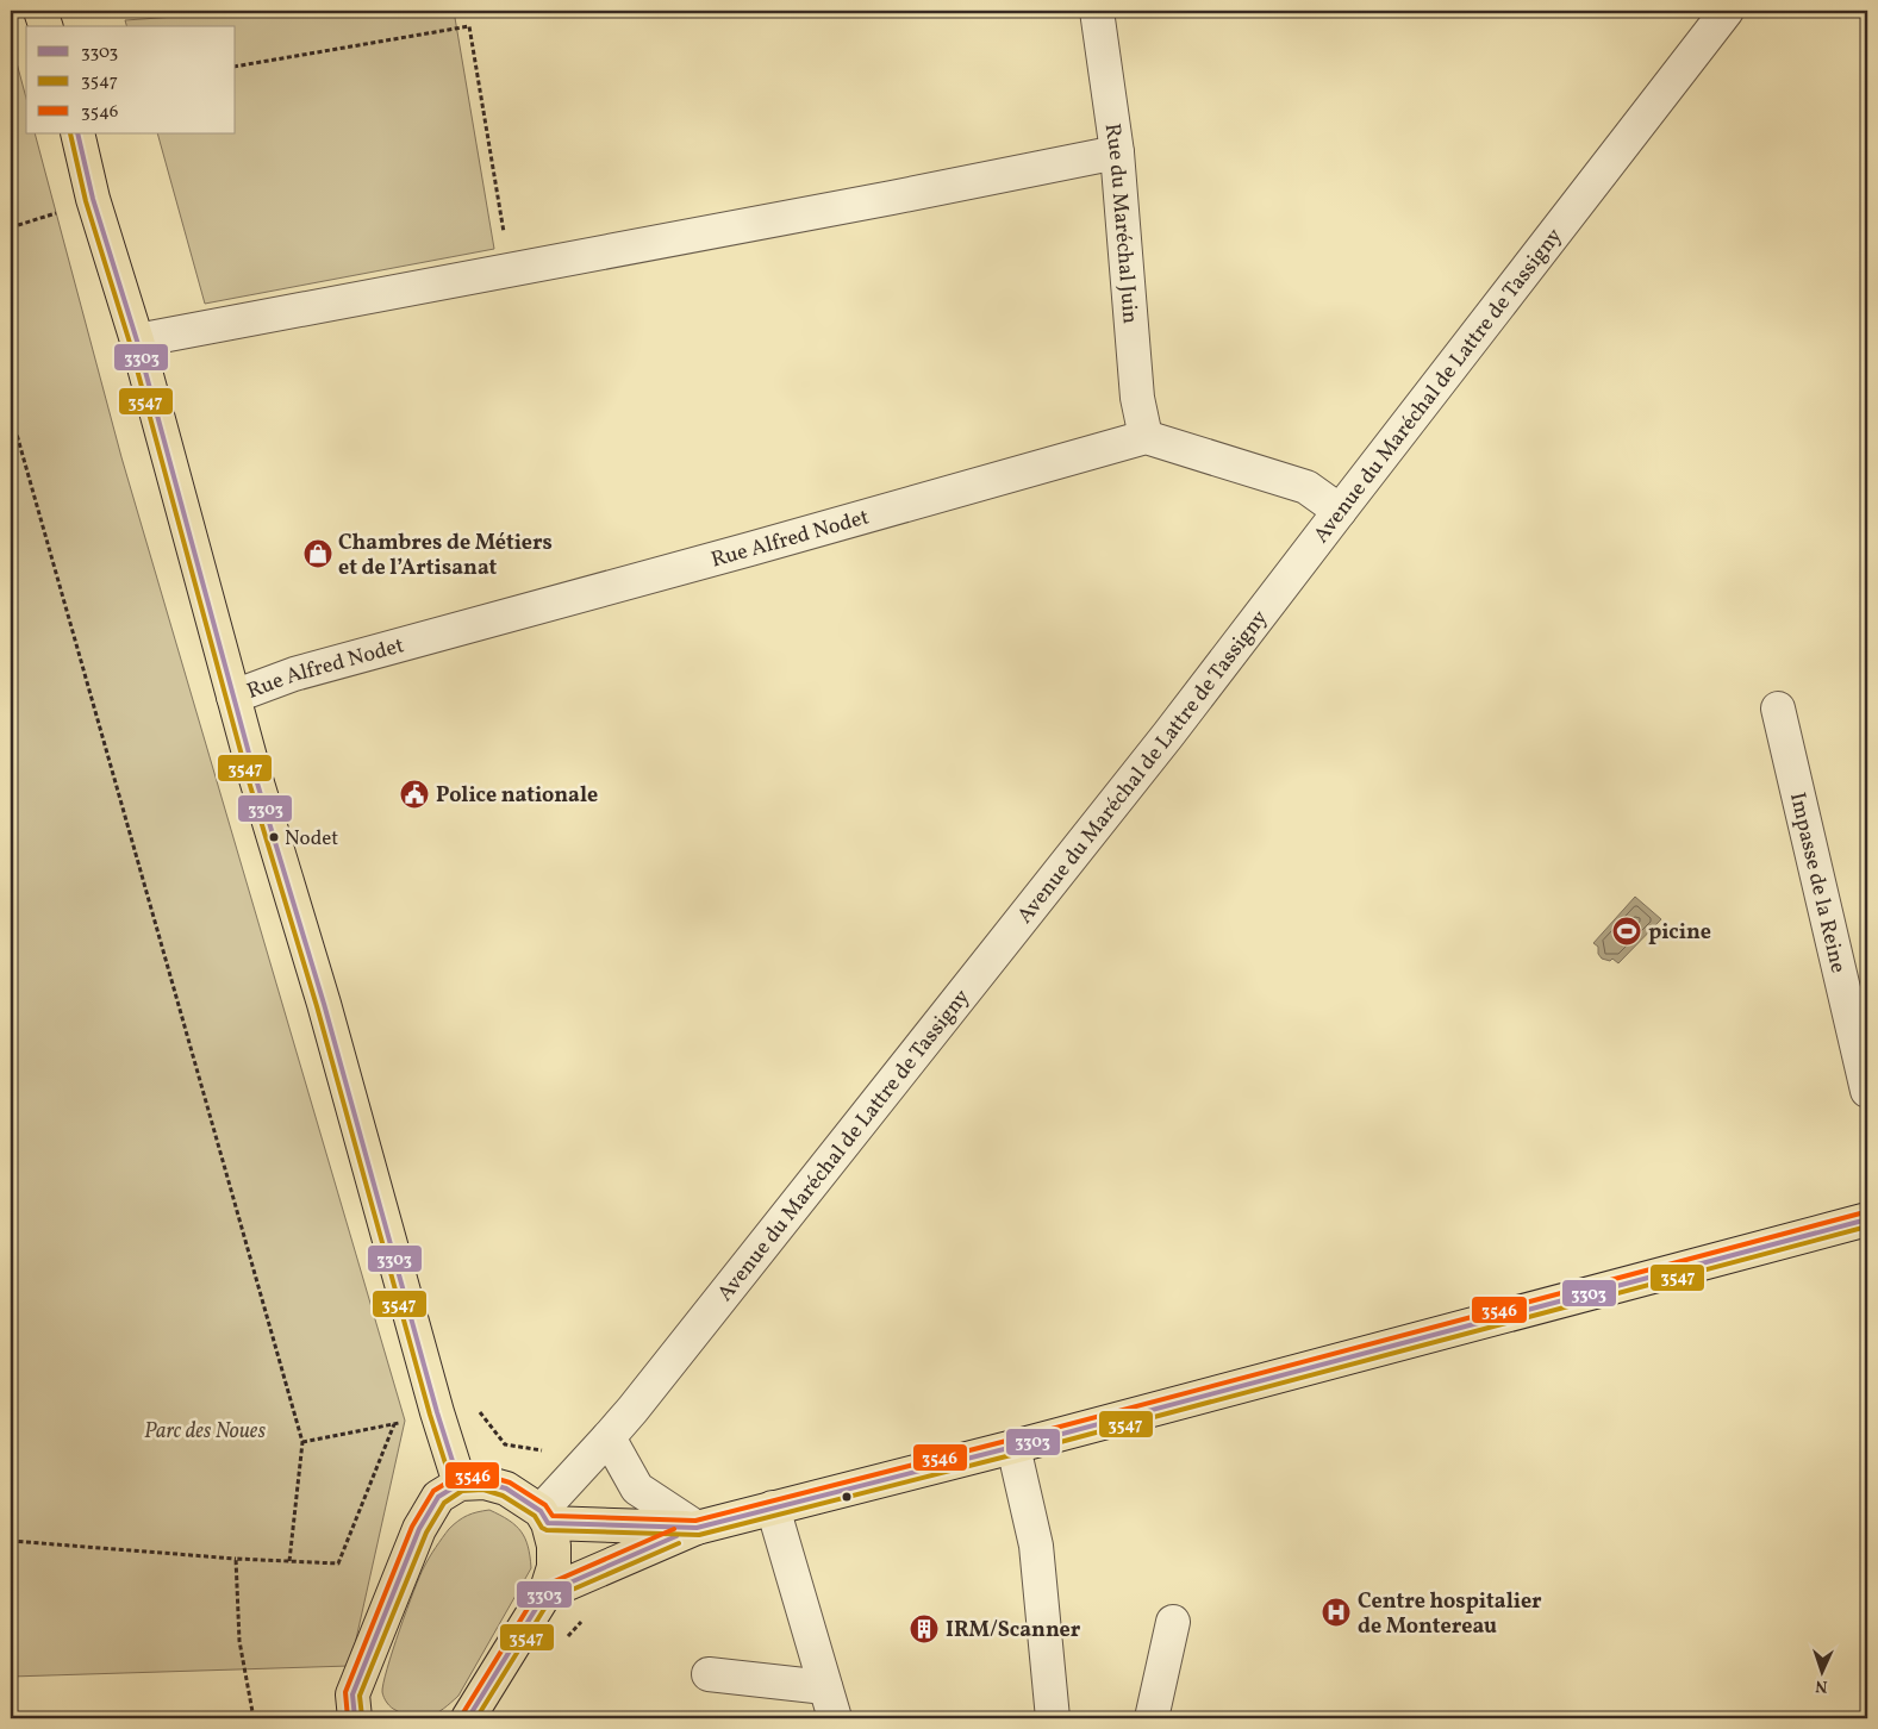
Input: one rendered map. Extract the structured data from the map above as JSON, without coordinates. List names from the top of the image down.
{
  "streets": {
    "street": [
      "Rue du Maréchal Juin",
      "Avenue du Maréchal de Lattre de Tassigny",
      "Rue Alfred Nodet",
      "Impasse de la Reine"
    ]
  },
  "crossings": [
    ["Rue du Maréchal Juin", "Rue Alfred Nodet"]
  ],
  "parks": ["Parc des Noues"],
  "places": {
    "shop": ["Chambres de Métiers et de l’Artisanat"],
    "public building": ["Police nationale"],
    "other": ["Nodet"],
    "sports": ["picine"],
    "hospital": ["Centre hospitalier de Montereau"],
    "building": ["IRM/Scanner"]
  },
  "lines": ["transit line 3303", "transit line 3547", "transit line 3546"],
  "legend": ["3303", "3547", "3546"],
  "north": "bottom"
}
